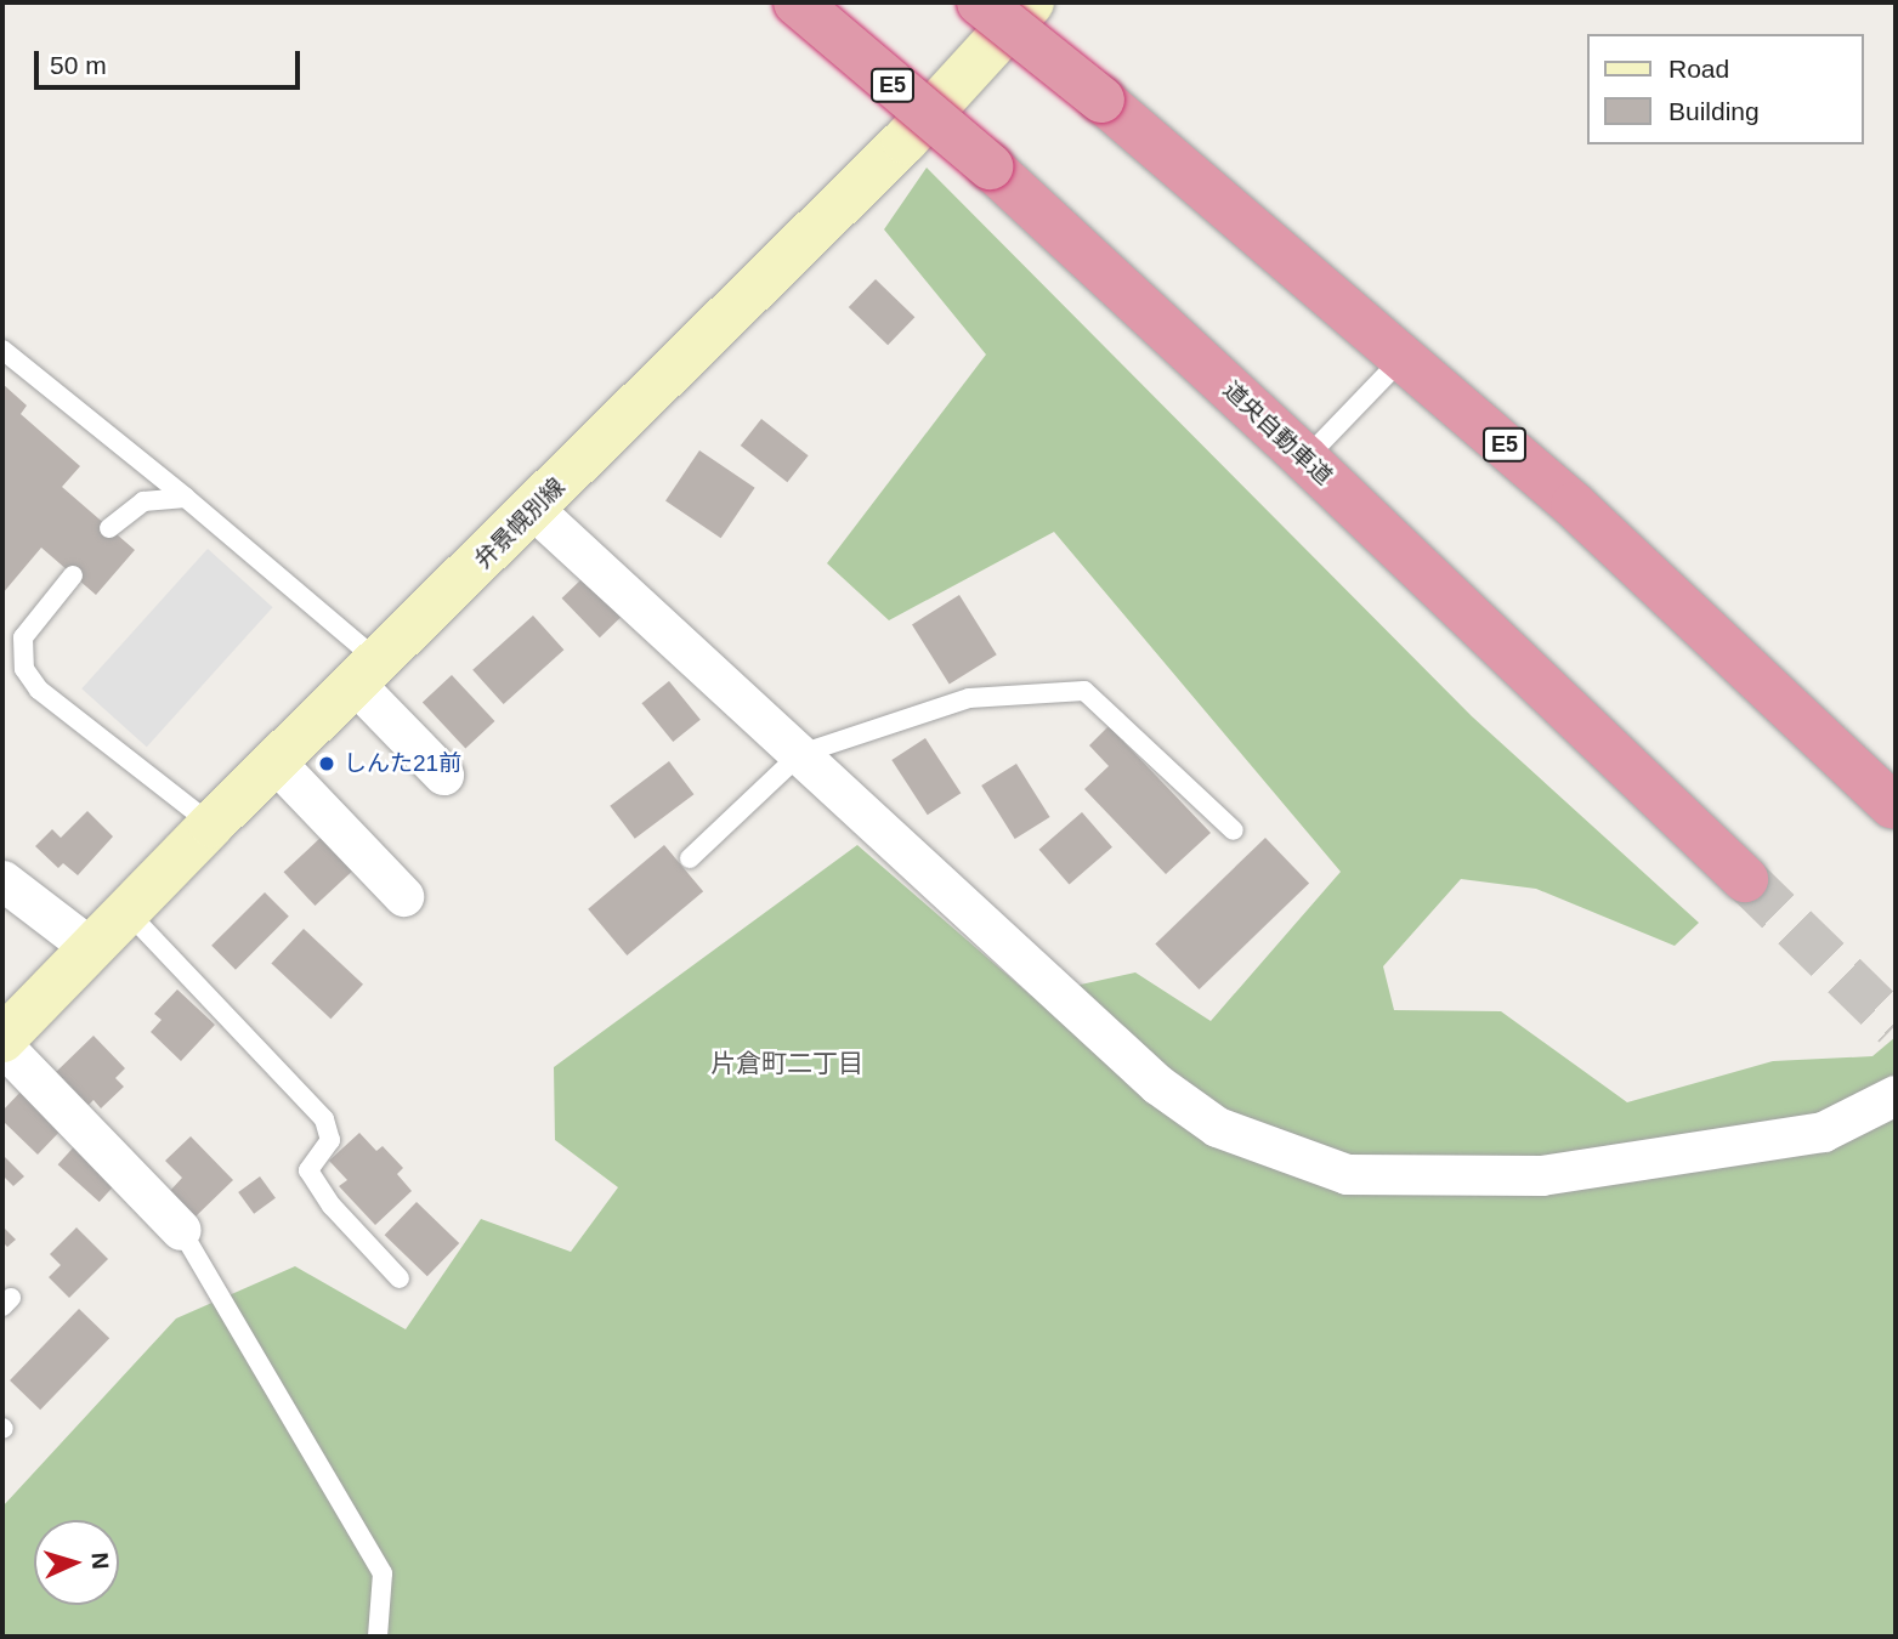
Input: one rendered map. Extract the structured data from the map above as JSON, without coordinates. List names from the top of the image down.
{
  "streets": {
    "highway": ["E5", "道央自動車道"],
    "main road": ["弁景幌別線"]
  },
  "districts": ["片倉町二丁目"],
  "places": ["しんた21前"],
  "legend": ["Road", "Building"],
  "scale_bar": "50 m",
  "north": "right"
}
